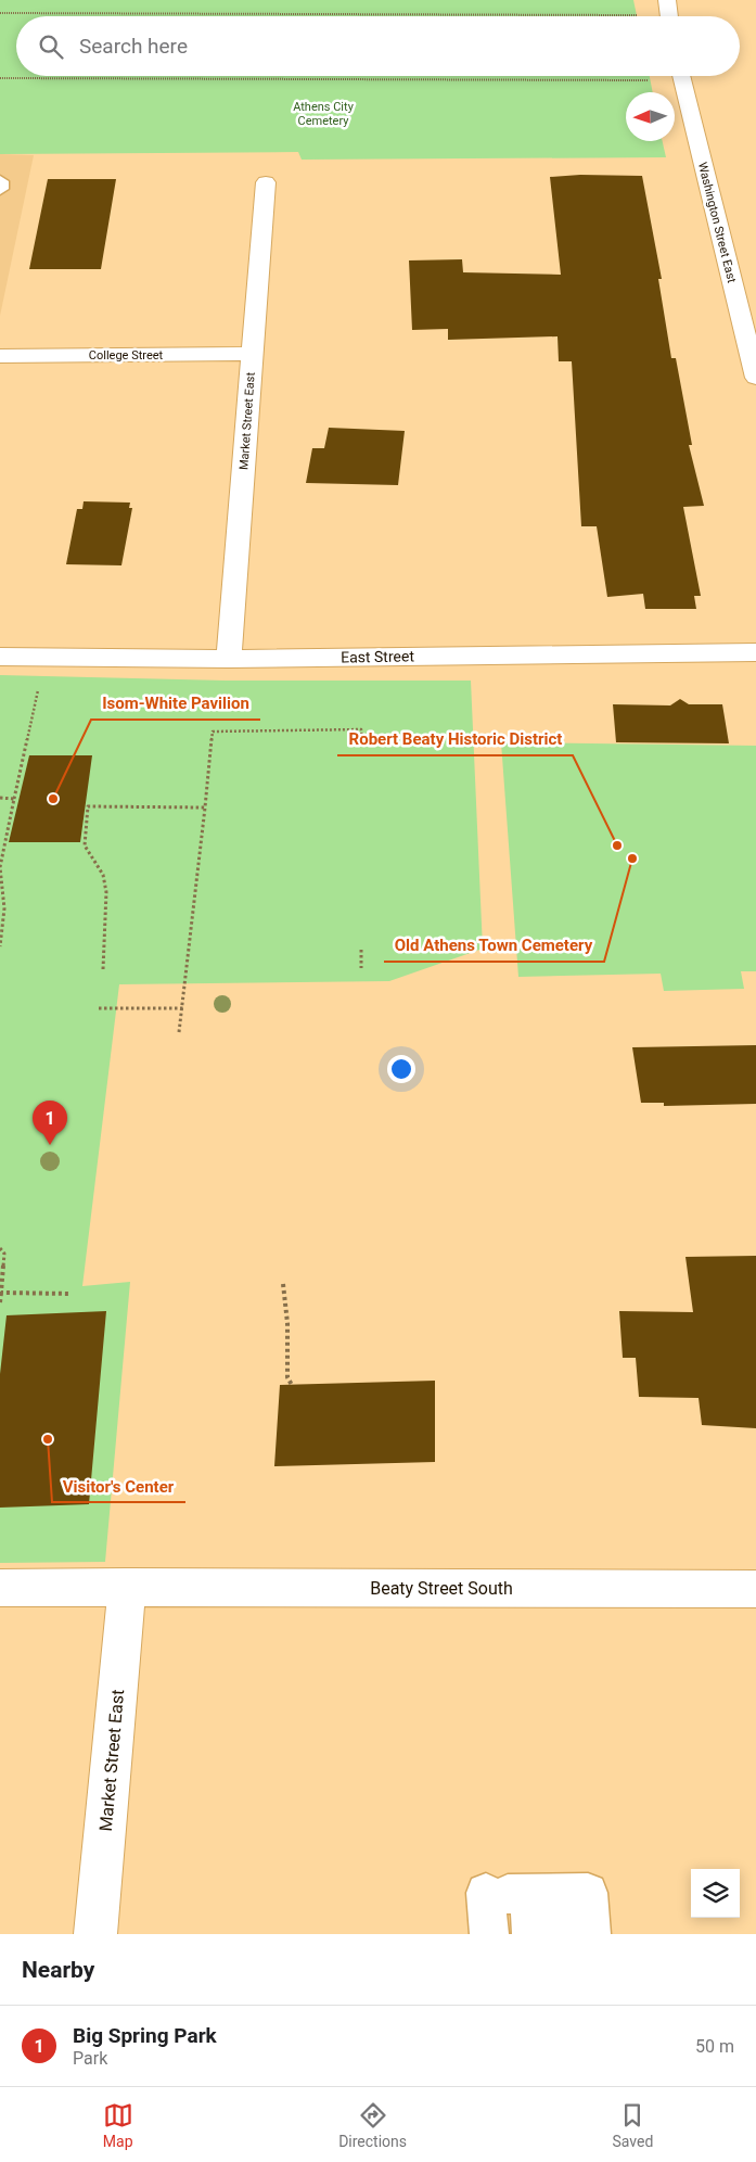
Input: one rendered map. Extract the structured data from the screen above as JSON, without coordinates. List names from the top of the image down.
{
  "streets": {
    "street": [
      "Washington Street East",
      "College Street",
      "Market Street East",
      "East Street",
      "Beaty Street South"
    ]
  },
  "crossings": [
    ["College Street", "Market Street East"],
    ["Market Street East", "East Street"],
    ["Market Street East", "Beaty Street South"]
  ],
  "parks": ["Athens City Cemetery"],
  "places": [
    "Isom-White Pavilion",
    "Robert Beaty Historic District",
    "Old Athens Town Cemetery",
    "Visitor's Center"
  ],
  "north": "left",
  "page": {
    "search": "Search here",
    "pins": "1",
    "heading": "Nearby",
    "list": [
      {
        "mark": "1",
        "name": "Big Spring Park",
        "note": "Park",
        "value": "50 m"
      }
    ],
    "nav": ["Map", "Directions", "Saved"]
  }
}
